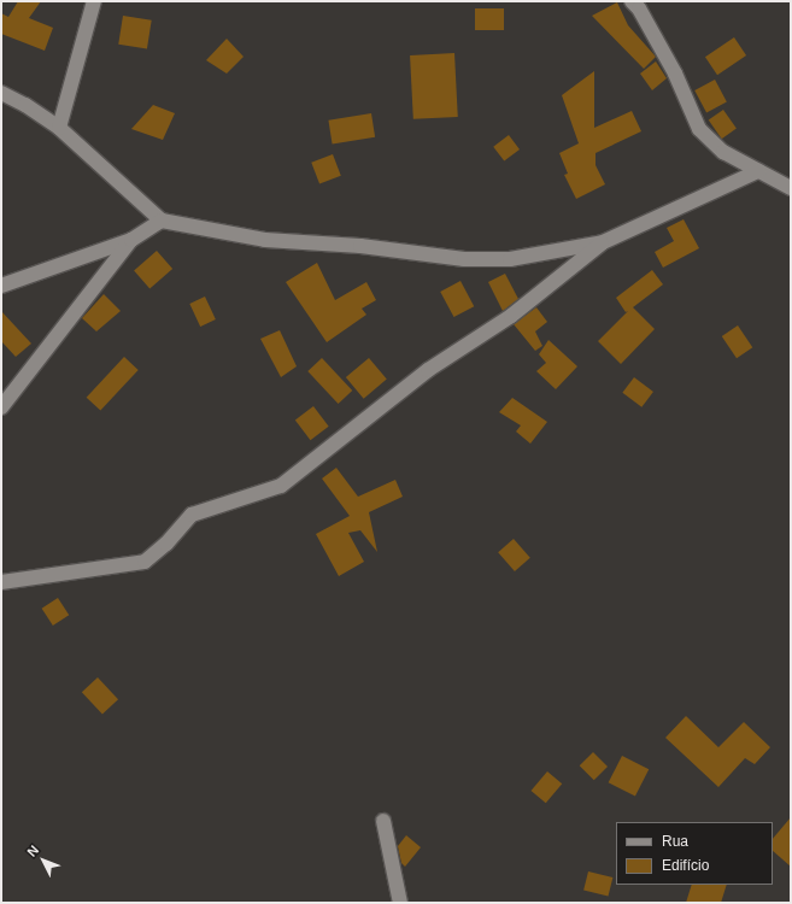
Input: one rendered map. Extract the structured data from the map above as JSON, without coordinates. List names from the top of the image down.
{
  "legend": ["Rua", "Edifício"],
  "north": "top left"
}
